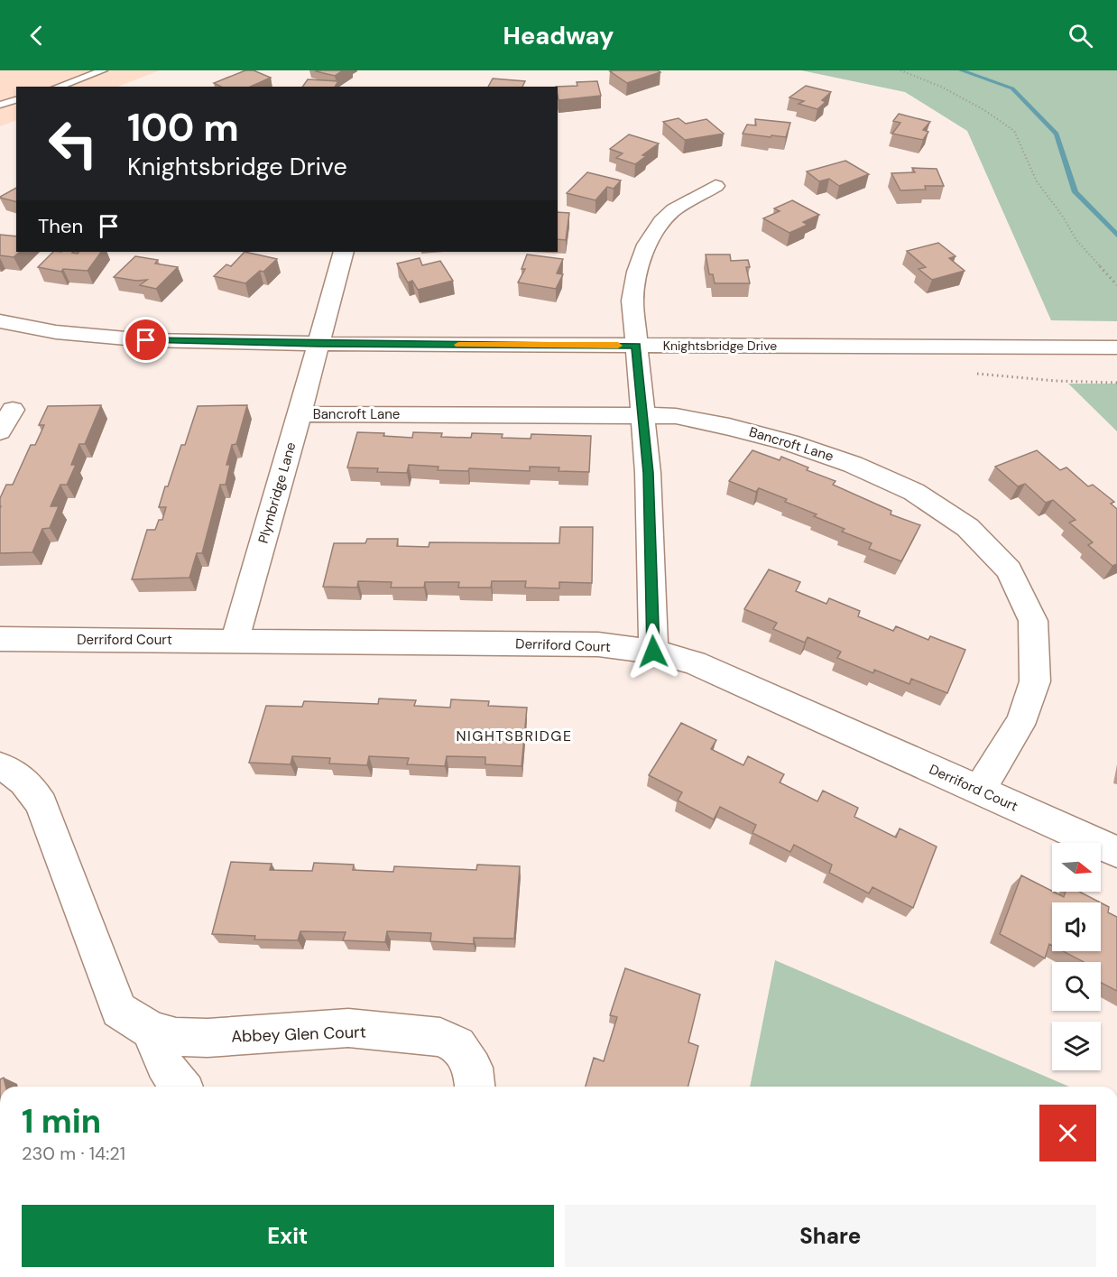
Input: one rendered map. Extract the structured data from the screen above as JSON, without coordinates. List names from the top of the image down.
{
  "streets": {
    "street": [
      "Knightsbridge Drive",
      "Bancroft Lane",
      "Plymbridge Lane",
      "Derriford Court",
      "Abbey Glen Court"
    ]
  },
  "crossings": [
    ["Knightsbridge Drive", "Plymbridge Lane"],
    ["Bancroft Lane", "Plymbridge Lane"],
    ["Bancroft Lane", "Derriford Court"],
    ["Plymbridge Lane", "Derriford Court"]
  ],
  "districts": ["NIGHTSBRIDGE"],
  "north": "right",
  "page": {
    "header": "Headway",
    "turn": ["100 m", "Knightsbridge Drive"],
    "then": "Then",
    "heading": ["1 min", "230 m · 14:21"],
    "buttons": ["Exit", "Share"]
  }
}
